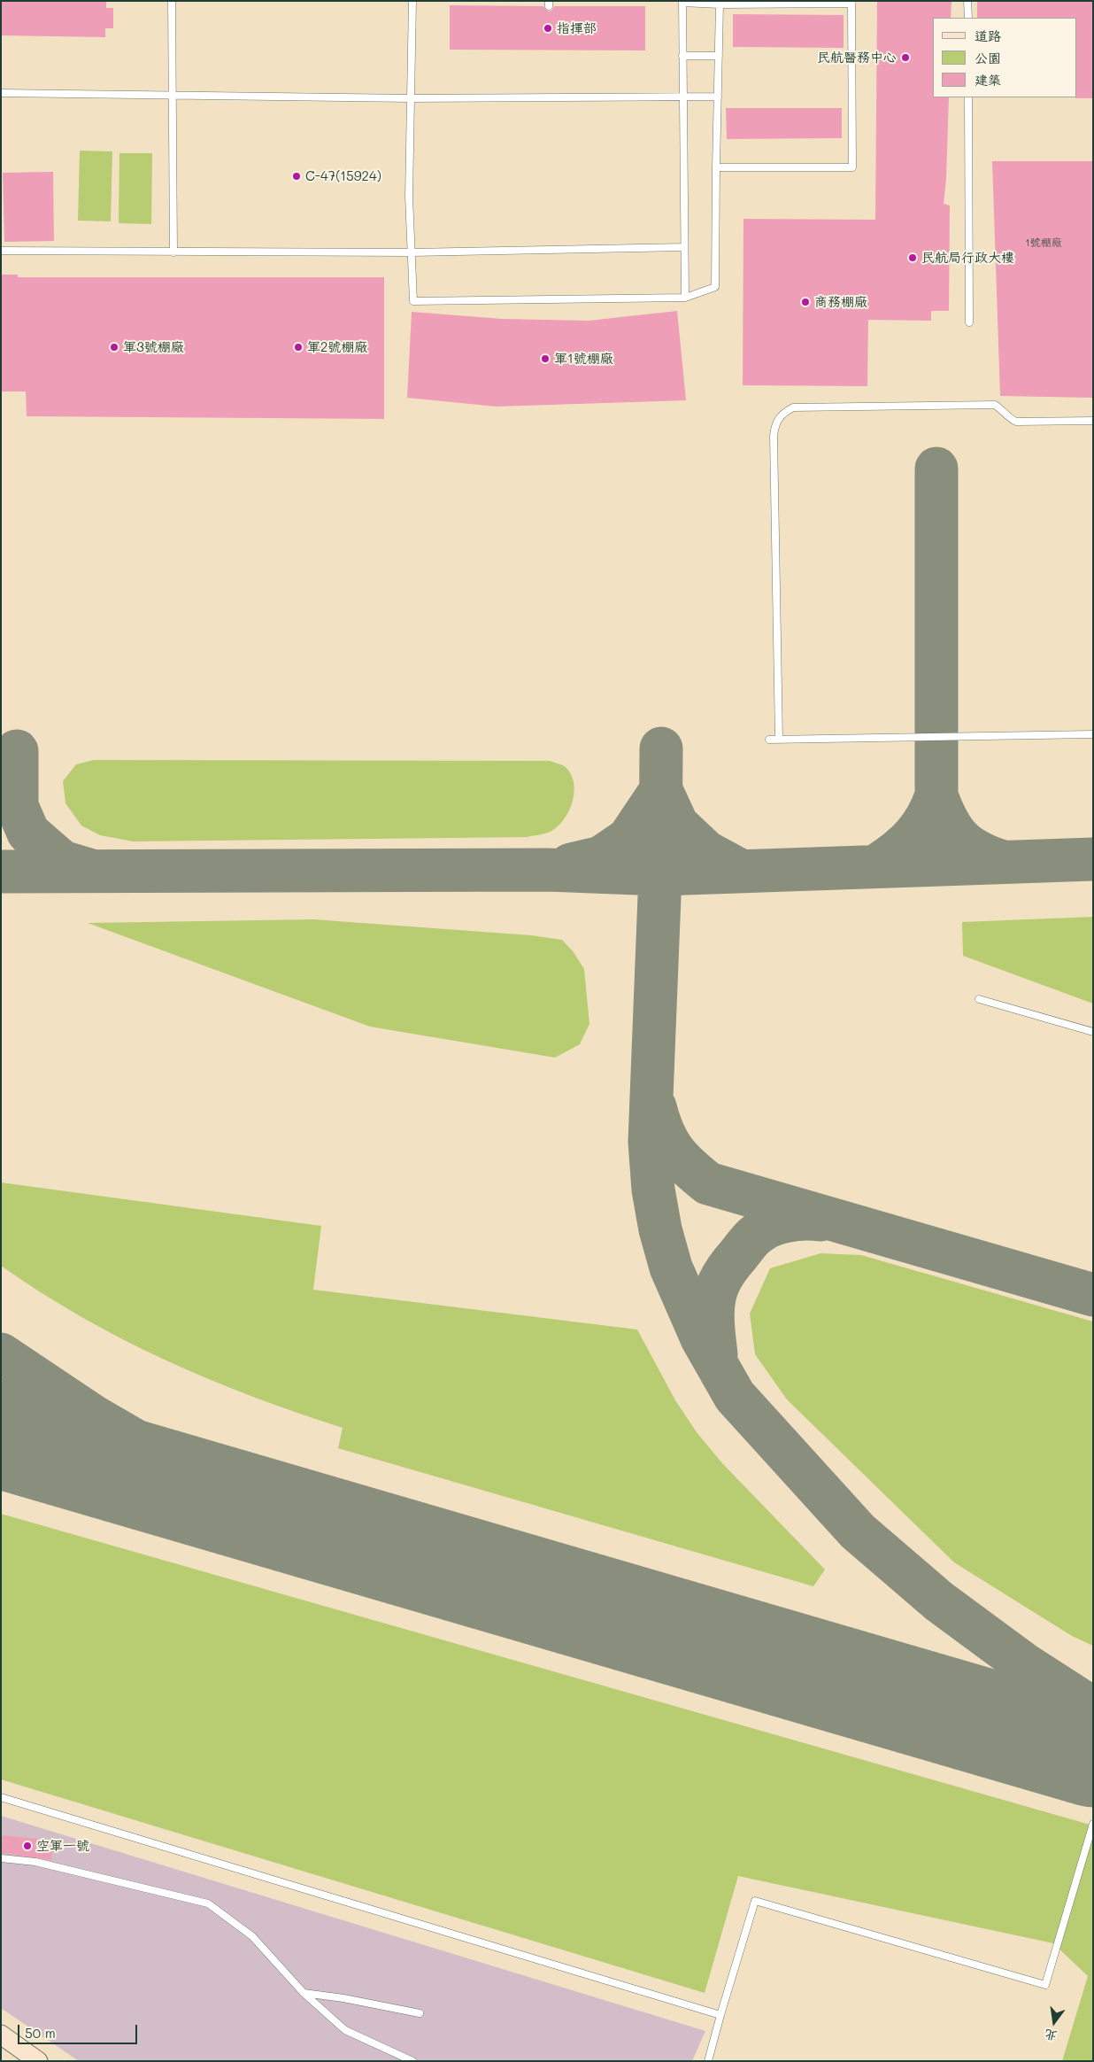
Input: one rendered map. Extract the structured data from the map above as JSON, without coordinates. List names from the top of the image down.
{
  "places": [
    "指揮部",
    "民航醫務中心",
    "C-47(15924)",
    "民航局行政大樓",
    "商務棚廠",
    "軍3號棚廠",
    "軍2號棚廠",
    "軍1號棚廠",
    "空軍一號"
  ],
  "house_numbers": ["1號棚廠"],
  "legend": ["道路", "公園", "建築"],
  "scale_bar": "50 m",
  "north": "bottom"
}
